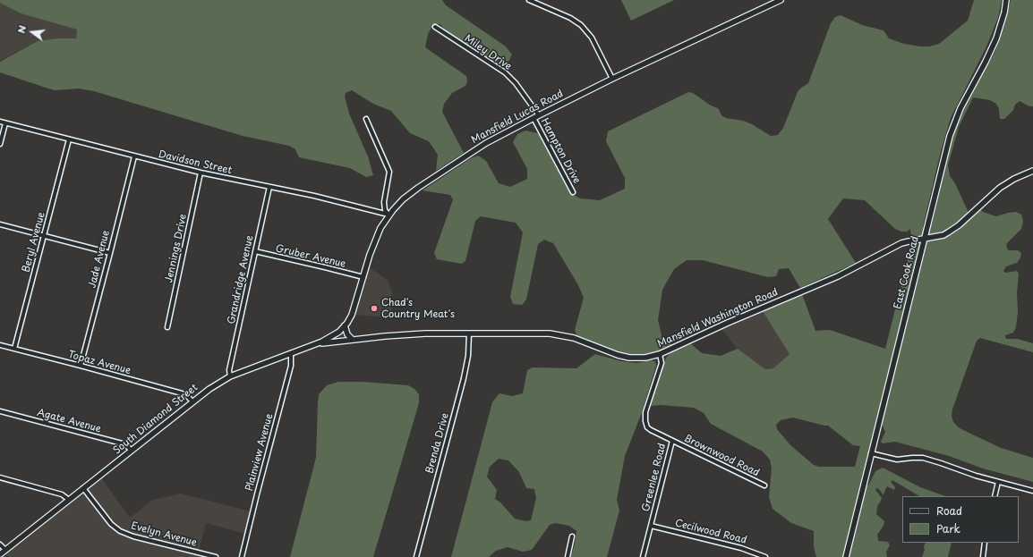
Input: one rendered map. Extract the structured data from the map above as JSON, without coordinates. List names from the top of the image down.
{
  "streets": {
    "street": [
      "Miley Drive",
      "Mansfield Lucas Road",
      "Hampton Drive",
      "Davidson Street",
      "Beryl Avenue",
      "Jennings Drive",
      "Gruber Avenue",
      "Jade Avenue",
      "East Cook Road",
      "Grandridge Avenue",
      "Mansfield Washington Road",
      "Topaz Avenue",
      "South Diamond Street",
      "Agate Avenue",
      "Brenda Drive",
      "Plainview Avenue",
      "Brownwood Road",
      "Greenlee Road",
      "Cecilwood Road",
      "Evelyn Avenue"
    ]
  },
  "crossings": [
    ["Miley Drive", "Mansfield Lucas Road"],
    ["Miley Drive", "Hampton Drive"],
    ["Mansfield Lucas Road", "Hampton Drive"],
    ["Mansfield Lucas Road", "Davidson Street"],
    ["Mansfield Lucas Road", "Gruber Avenue"],
    ["Mansfield Lucas Road", "South Diamond Street"],
    ["Davidson Street", "Beryl Avenue"],
    ["Davidson Street", "Jennings Drive"],
    ["Davidson Street", "Jade Avenue"],
    ["Davidson Street", "Grandridge Avenue"],
    ["Beryl Avenue", "Topaz Avenue"],
    ["Gruber Avenue", "Grandridge Avenue"],
    ["Jade Avenue", "Topaz Avenue"],
    ["East Cook Road", "Mansfield Washington Road"],
    ["Grandridge Avenue", "South Diamond Street"],
    ["Mansfield Washington Road", "South Diamond Street"],
    ["Mansfield Washington Road", "Brenda Drive"],
    ["Mansfield Washington Road", "Greenlee Road"],
    ["Topaz Avenue", "South Diamond Street"],
    ["South Diamond Street", "Agate Avenue"],
    ["South Diamond Street", "Plainview Avenue"],
    ["South Diamond Street", "Evelyn Avenue"],
    ["Brownwood Road", "Greenlee Road"],
    ["Greenlee Road", "Cecilwood Road"]
  ],
  "places": ["Chad's Country Meat's"],
  "legend": ["Road", "Park"],
  "north": "left"
}
